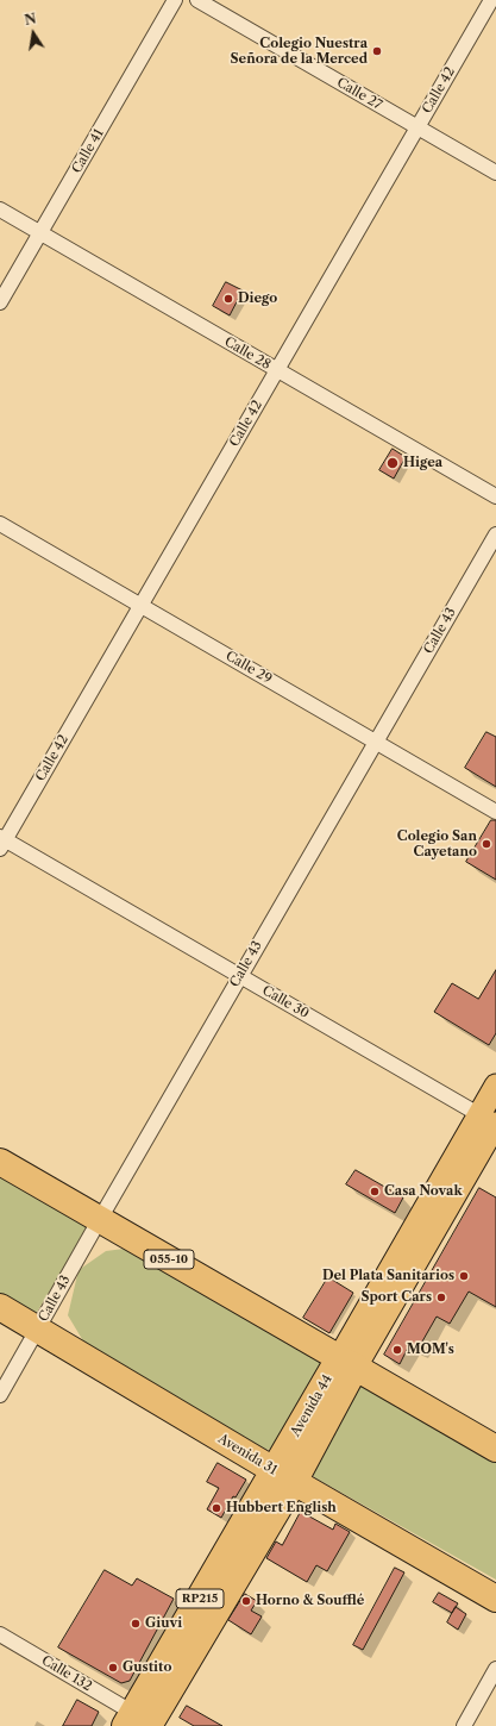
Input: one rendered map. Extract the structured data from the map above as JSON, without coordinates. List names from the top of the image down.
{
  "streets": {
    "highway": [
      "055-10",
      "Avenida 44",
      "Avenida 31",
      "RP215"
    ],
    "street": [
      "Calle 42",
      "Calle 27",
      "Calle 41",
      "Calle 28",
      "Calle 43",
      "Calle 29",
      "Calle 30",
      "Calle 132"
    ]
  },
  "crossings": [
    ["Calle 42", "Calle 27"],
    ["Calle 42", "Calle 28"],
    ["Calle 42", "Calle 29"],
    ["Calle 42", "Calle 30"],
    ["Calle 41", "Calle 28"],
    ["Calle 43", "Calle 29"],
    ["Calle 43", "Calle 30"],
    ["Calle 43", "055-10"],
    ["Calle 43", "Avenida 31"],
    ["Calle 30", "Avenida 44"],
    ["055-10", "Avenida 44"],
    ["Avenida 44", "Avenida 31"],
    ["Avenida 44", "Calle 132"]
  ],
  "places": [
    "Colegio Nuestra Señora de la Merced",
    "Diego",
    "Higea",
    "Colegio San Cayetano",
    "Casa Novak",
    "Del Plata Sanitarios",
    "Sport Cars",
    "MOM's",
    "Hubbert English",
    "Horno & Soufflé",
    "Giuvi",
    "Gustito"
  ],
  "north": "top"
}
